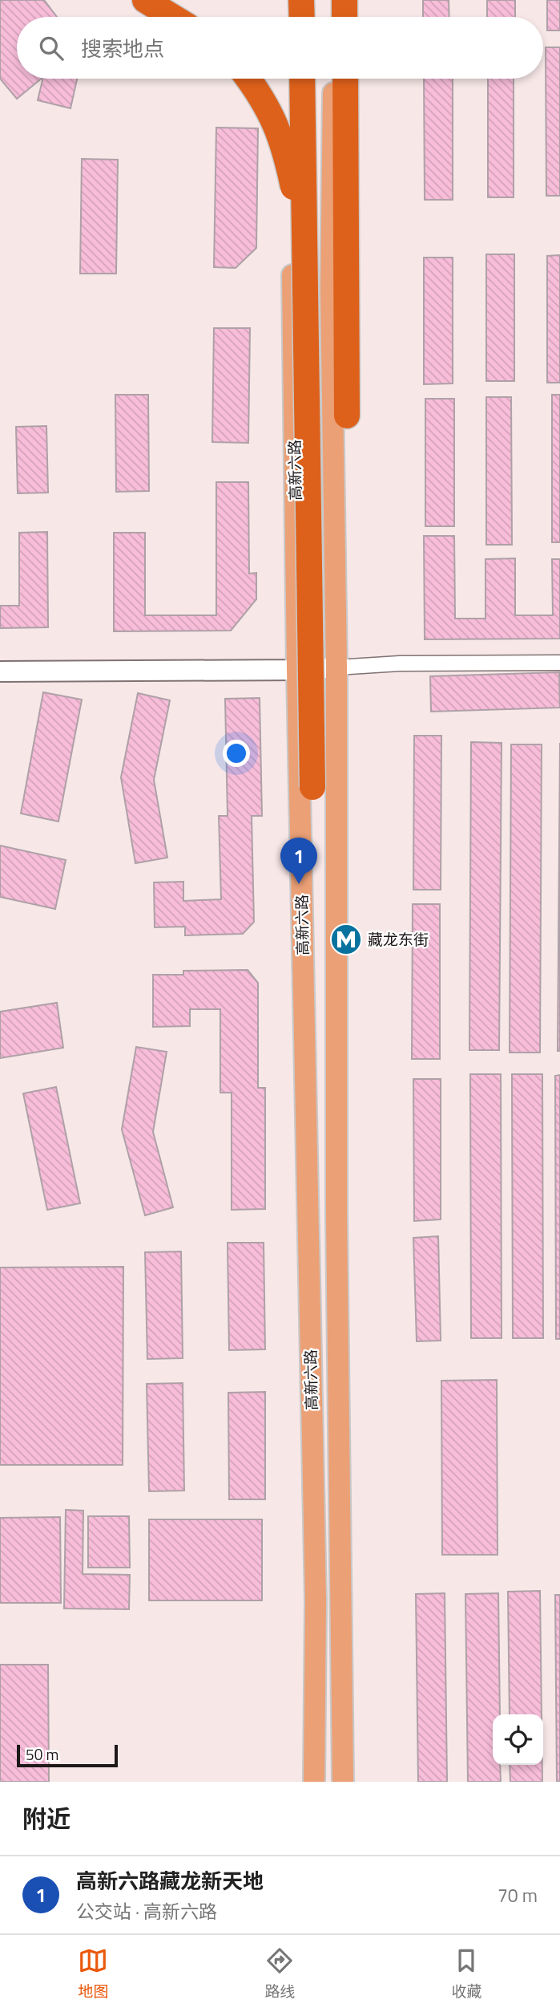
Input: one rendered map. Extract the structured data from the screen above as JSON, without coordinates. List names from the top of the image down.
{
  "streets": {
    "main road": ["高新六路"]
  },
  "places": {
    "metro station": ["藏龙东街"]
  },
  "scale_bar": "50 m",
  "page": {
    "search": "搜索地点",
    "pins": "1",
    "scale": "50 m",
    "heading": "附近",
    "list": [
      {
        "mark": "1",
        "name": "高新六路藏龙新天地",
        "note": "公交站 · 高新六路",
        "value": "70 m"
      }
    ],
    "nav": ["地图", "路线", "收藏"]
  }
}
